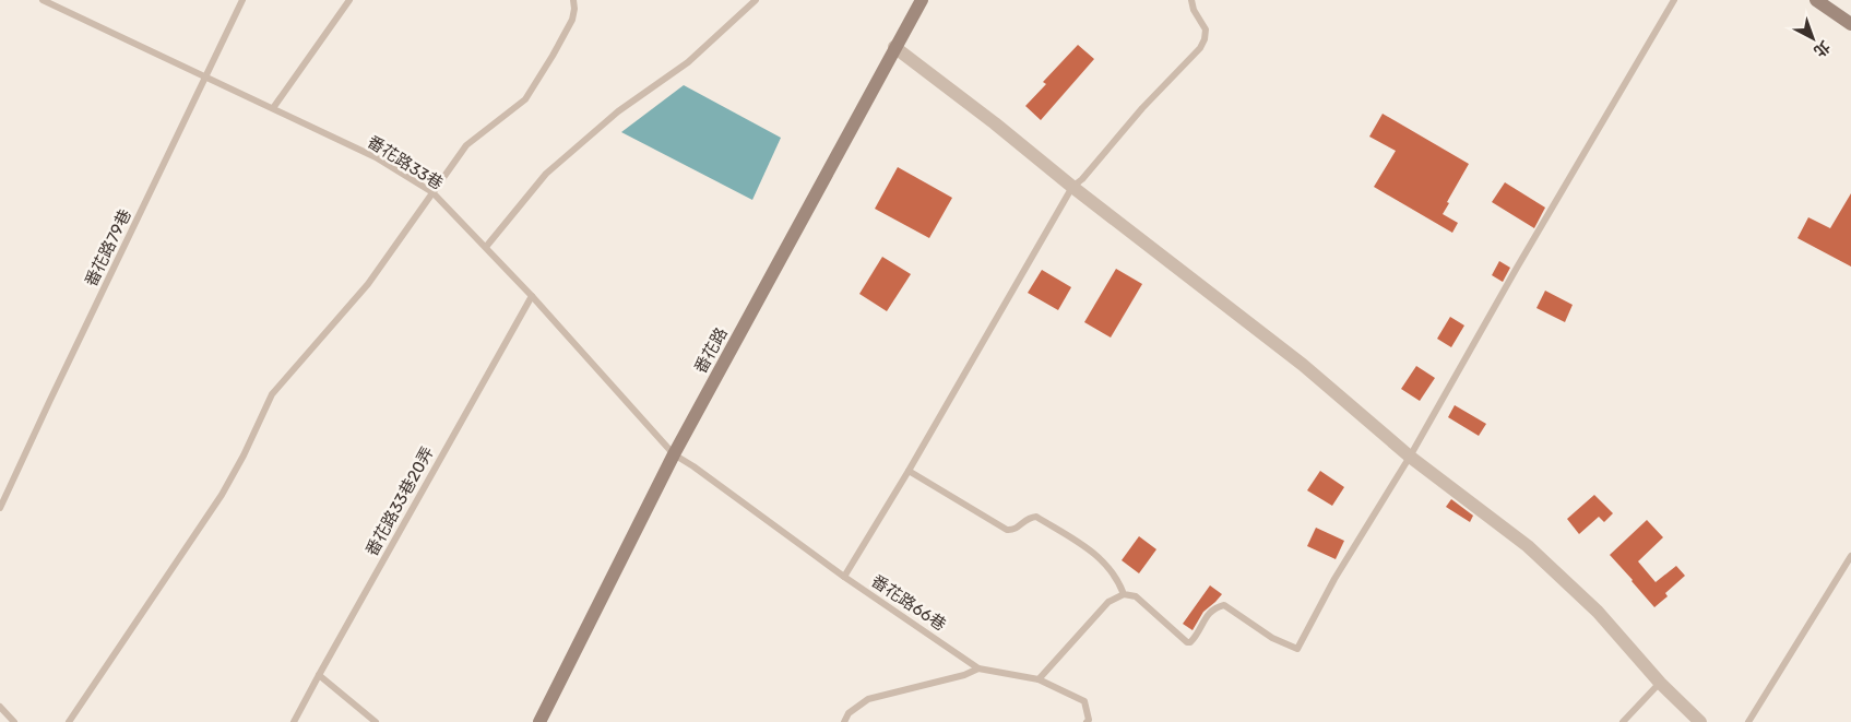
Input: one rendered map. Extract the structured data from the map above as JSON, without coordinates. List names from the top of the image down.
{
  "streets": {
    "main road": ["番花路"],
    "lane": [
      "番花路33巷",
      "番花路79巷",
      "番花路33巷20弄",
      "番花路66巷"
    ]
  },
  "crossings": [
    ["番花路33巷", "番花路79巷"],
    ["番花路33巷", "番花路"],
    ["番花路33巷", "番花路33巷20弄"],
    ["番花路33巷", "番花路66巷"],
    ["番花路", "番花路66巷"]
  ],
  "north": "bottom right"
}
